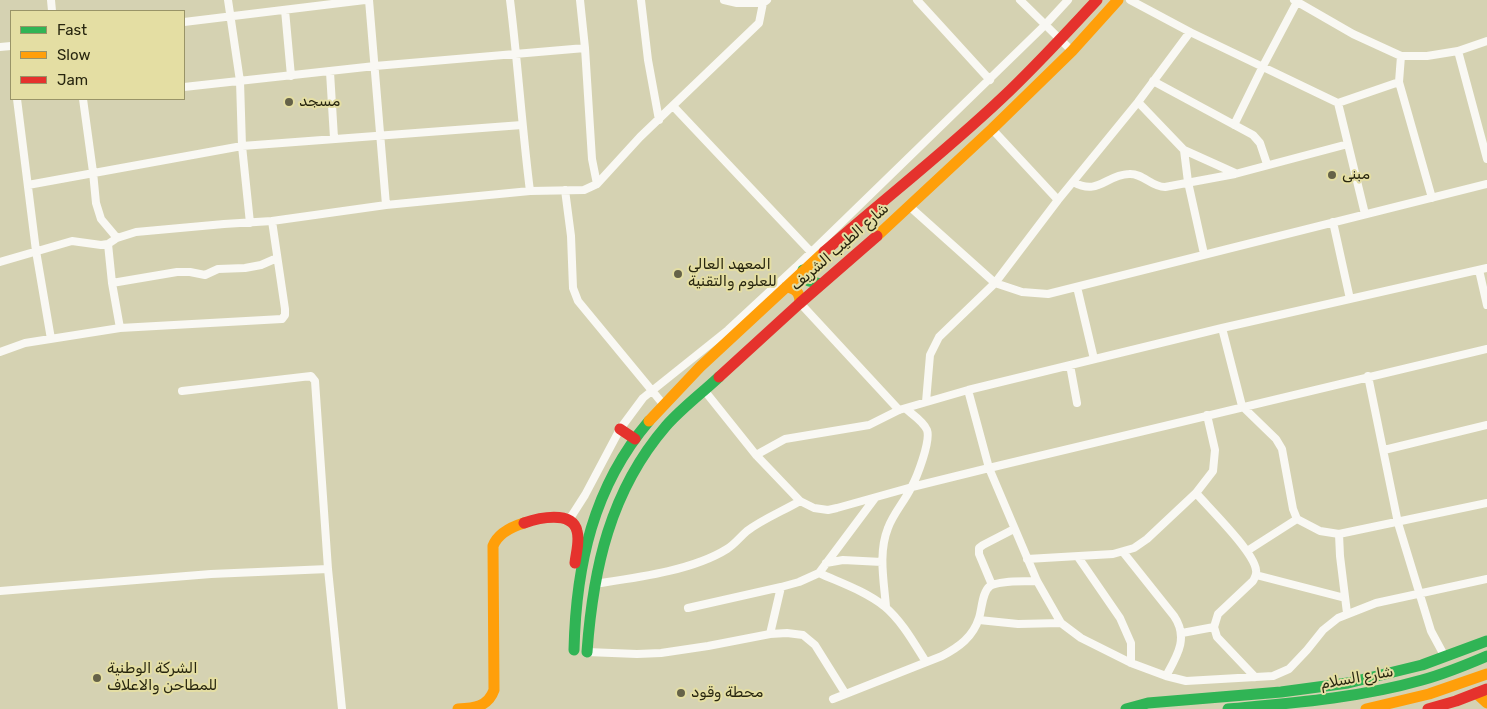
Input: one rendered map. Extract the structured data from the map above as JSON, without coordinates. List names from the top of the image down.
{
  "streets": {
    "main road": ["شارع الطيب الشريف", "شارع السلام"]
  },
  "places": [
    "مسجد",
    "مبنى",
    "المعهد العالي للعلوم والتقنية",
    "الشركة الوطنية للمطاحن والاعلاف",
    "محطة وقود"
  ],
  "legend": ["Fast", "Slow", "Jam"]
}
